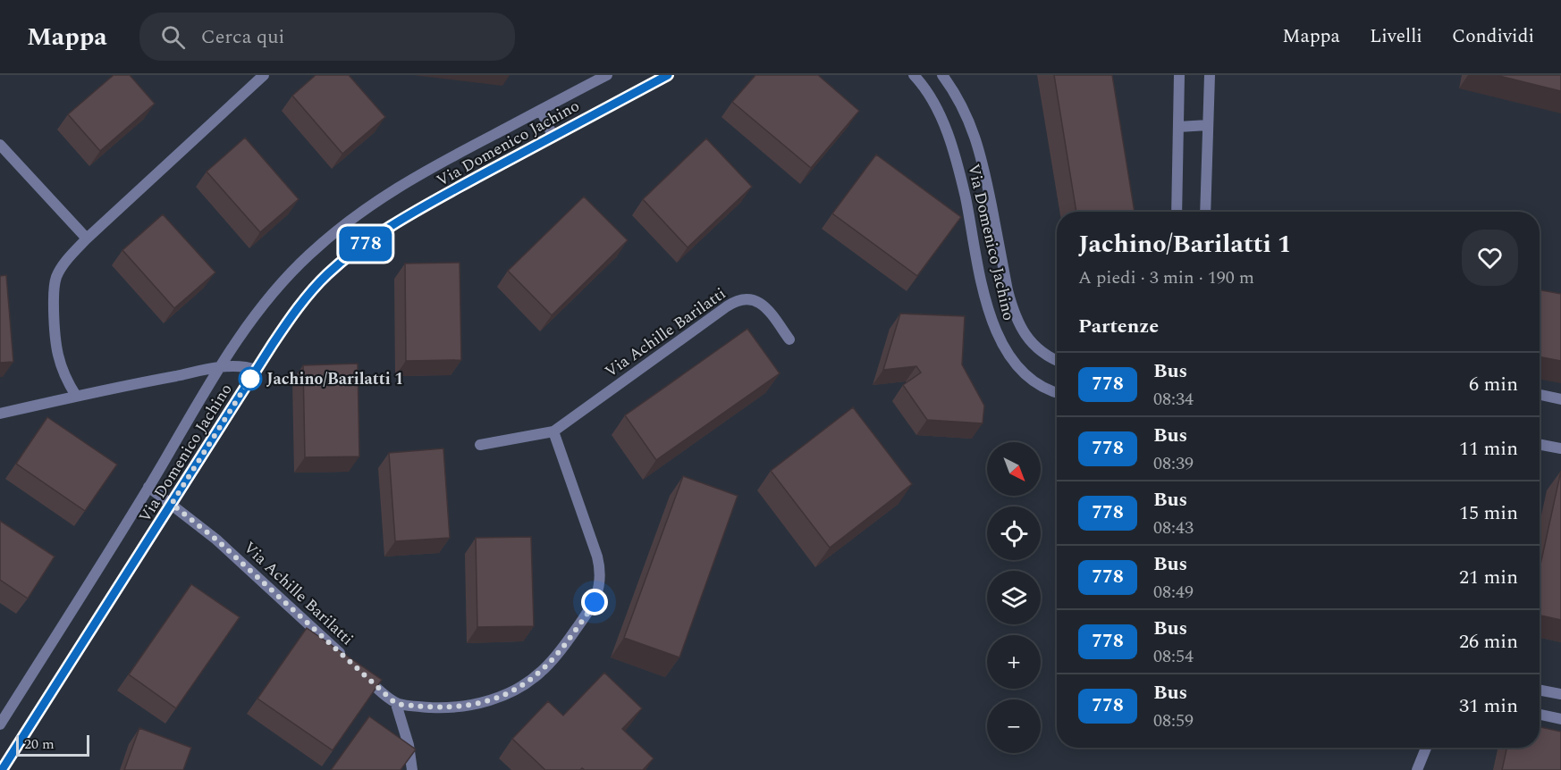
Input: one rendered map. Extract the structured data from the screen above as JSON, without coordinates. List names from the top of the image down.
{
  "streets": {
    "street": ["Via Domenico Jachino", "Via Achille Barilatti"]
  },
  "crossings": [
    ["Via Domenico Jachino", "Via Achille Barilatti"]
  ],
  "places": ["Jachino/Barilatti 1"],
  "lines": ["bus line 778"],
  "scale_bar": "20 m",
  "north": "bottom right",
  "page": {
    "header": "Mappa",
    "search": "Cerca qui",
    "nav": ["Mappa", "Livelli", "Condividi"],
    "on_map": "778",
    "heading": [
      ["Jachino/Barilatti 1", "A piedi · 3 min · 190 m"],
      "Partenze"
    ],
    "list": [
      {
        "mark": "778",
        "name": "Bus",
        "note": "08:34",
        "value": "6 min"
      },
      {
        "mark": "778",
        "name": "Bus",
        "note": "08:39",
        "value": "11 min"
      },
      {
        "mark": "778",
        "name": "Bus",
        "note": "08:43",
        "value": "15 min"
      },
      {
        "mark": "778",
        "name": "Bus",
        "note": "08:49",
        "value": "21 min"
      },
      {
        "mark": "778",
        "name": "Bus",
        "note": "08:54",
        "value": "26 min"
      },
      {
        "mark": "778",
        "name": "Bus",
        "note": "08:59",
        "value": "31 min"
      }
    ],
    "map_buttons": ["+", "−"],
    "scale": "20 m"
  }
}
